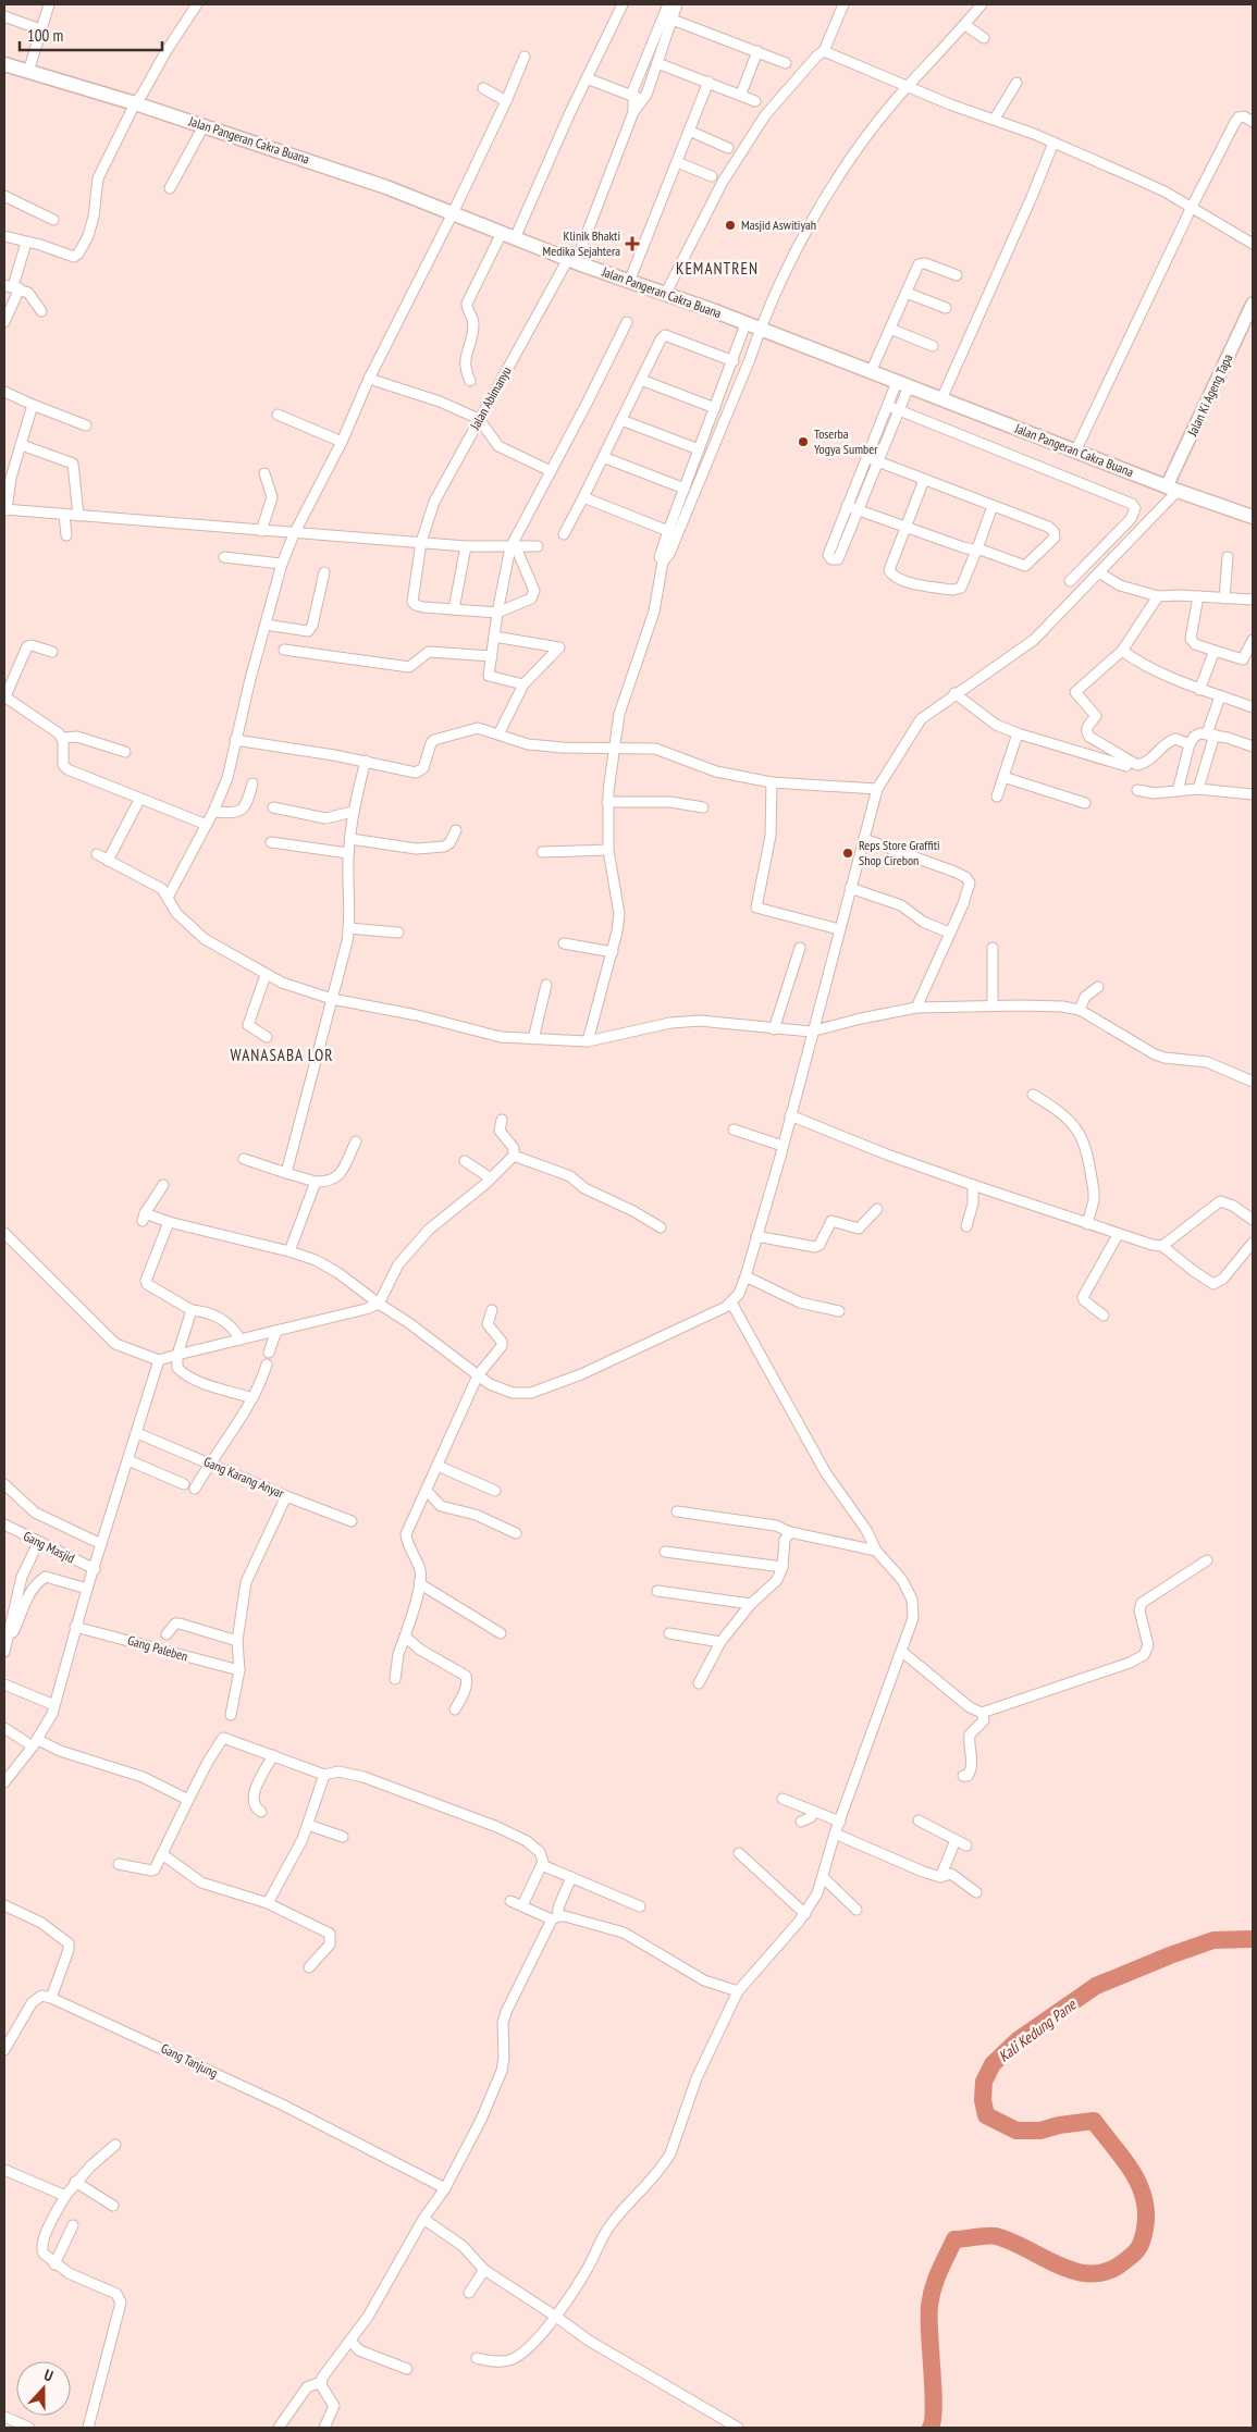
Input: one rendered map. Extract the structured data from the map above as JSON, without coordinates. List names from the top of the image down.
{
  "streets": {
    "main road": ["Jalan Pangeran Cakra Buana"],
    "street": [
      "Jalan Ki Ageng Tapa",
      "Jalan Abimanyu",
      "Gang Karang Anyar",
      "Gang Masjid",
      "Gang Paleben",
      "Gang Tanjung"
    ]
  },
  "crossings": [
    ["Jalan Pangeran Cakra Buana", "Jalan Ki Ageng Tapa"],
    ["Jalan Pangeran Cakra Buana", "Jalan Abimanyu"]
  ],
  "districts": ["KEMANTREN", "WANASABA LOR"],
  "water": ["Kali Kedung Pane"],
  "places": {
    "other": ["Masjid Aswitiyah", "Toserba Yogya Sumber", "Reps Store Graffiti Shop Cirebon"],
    "health": ["Klinik Bhakti Medika Sejahtera"]
  },
  "scale_bar": "100 m",
  "north": "top"
}
